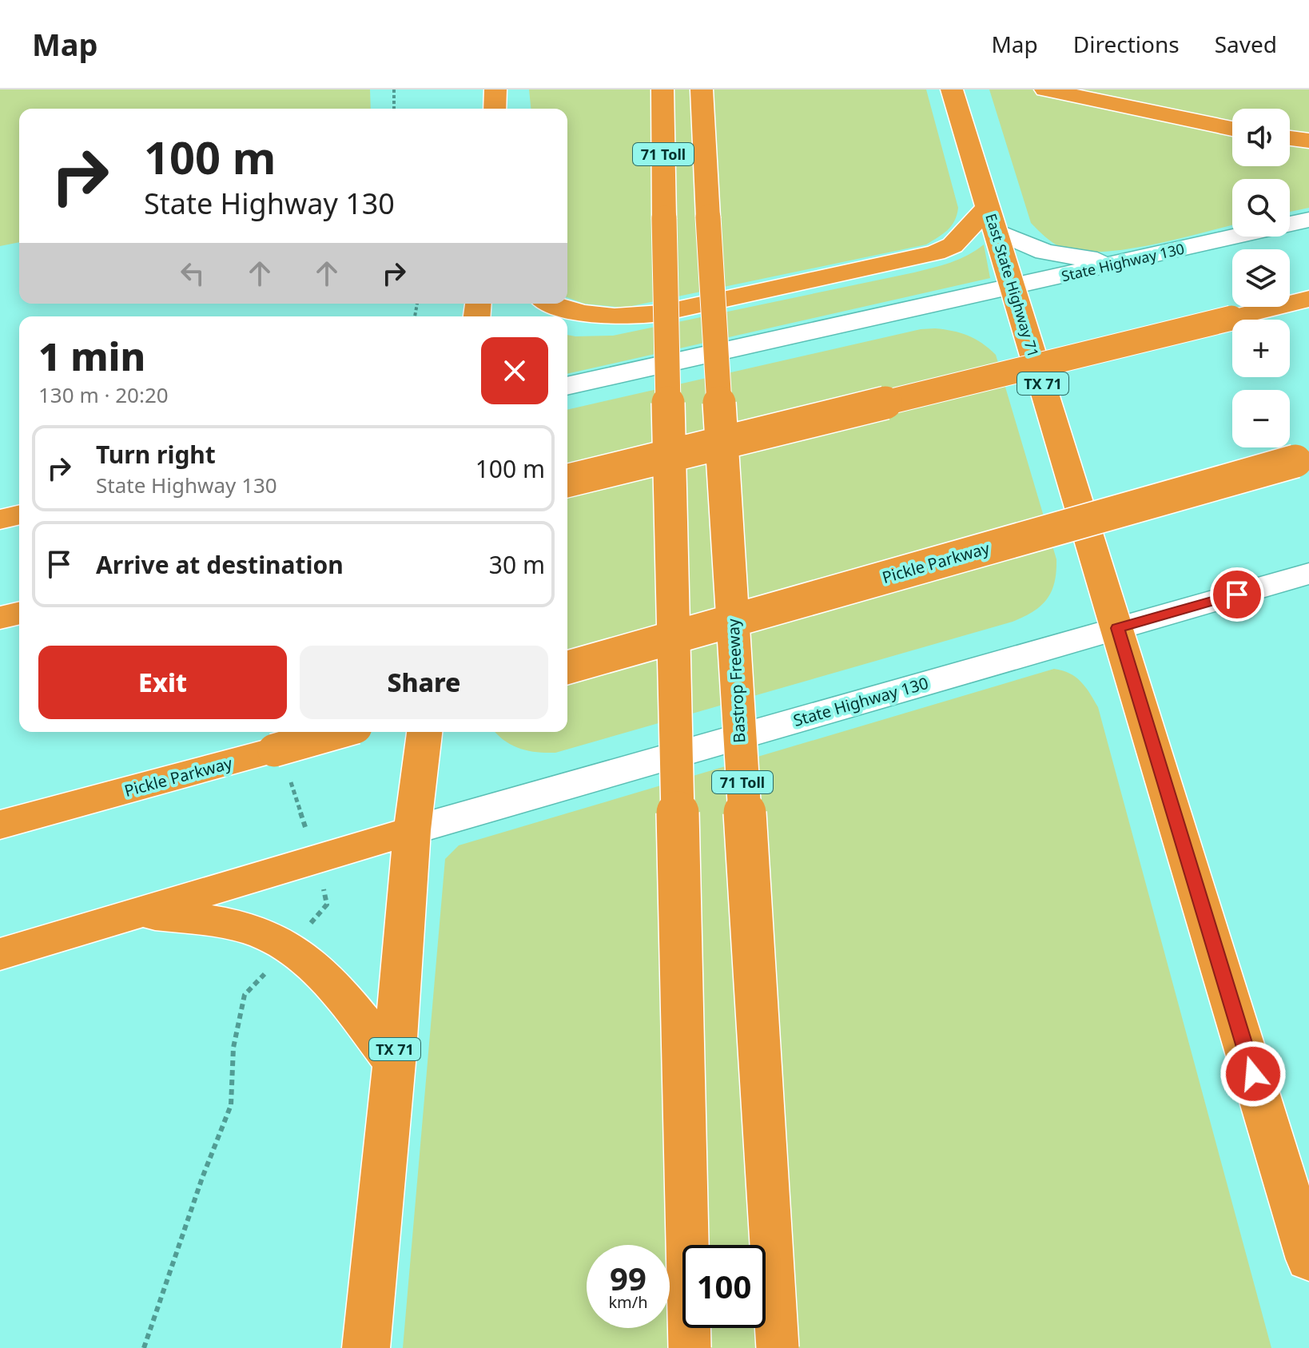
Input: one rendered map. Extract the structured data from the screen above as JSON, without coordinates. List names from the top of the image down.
{
  "streets": {
    "highway": [
      "71 Toll",
      "East State Highway 71",
      "TX 71",
      "Pickle Parkway",
      "Bastrop Freeway"
    ],
    "street": ["State Highway 130"]
  },
  "crossings": [
    ["State Highway 130", "East State Highway 71"],
    ["State Highway 130", "TX 71"],
    ["East State Highway 71", "TX 71"]
  ],
  "page": {
    "header": "Map",
    "nav": ["Map", "Directions", "Saved"],
    "map_buttons": ["+", "−"],
    "turn": ["100 m", "State Highway 130"],
    "heading": ["1 min", "130 m · 20:20"],
    "list": [
      {
        "name": "Turn right",
        "note": "State Highway 130",
        "value": "100 m"
      },
      {
        "name": "Arrive at destination",
        "value": "30 m"
      }
    ],
    "buttons": ["Exit", "Share"],
    "speed": "99 km/h",
    "limit": "100"
  }
}
